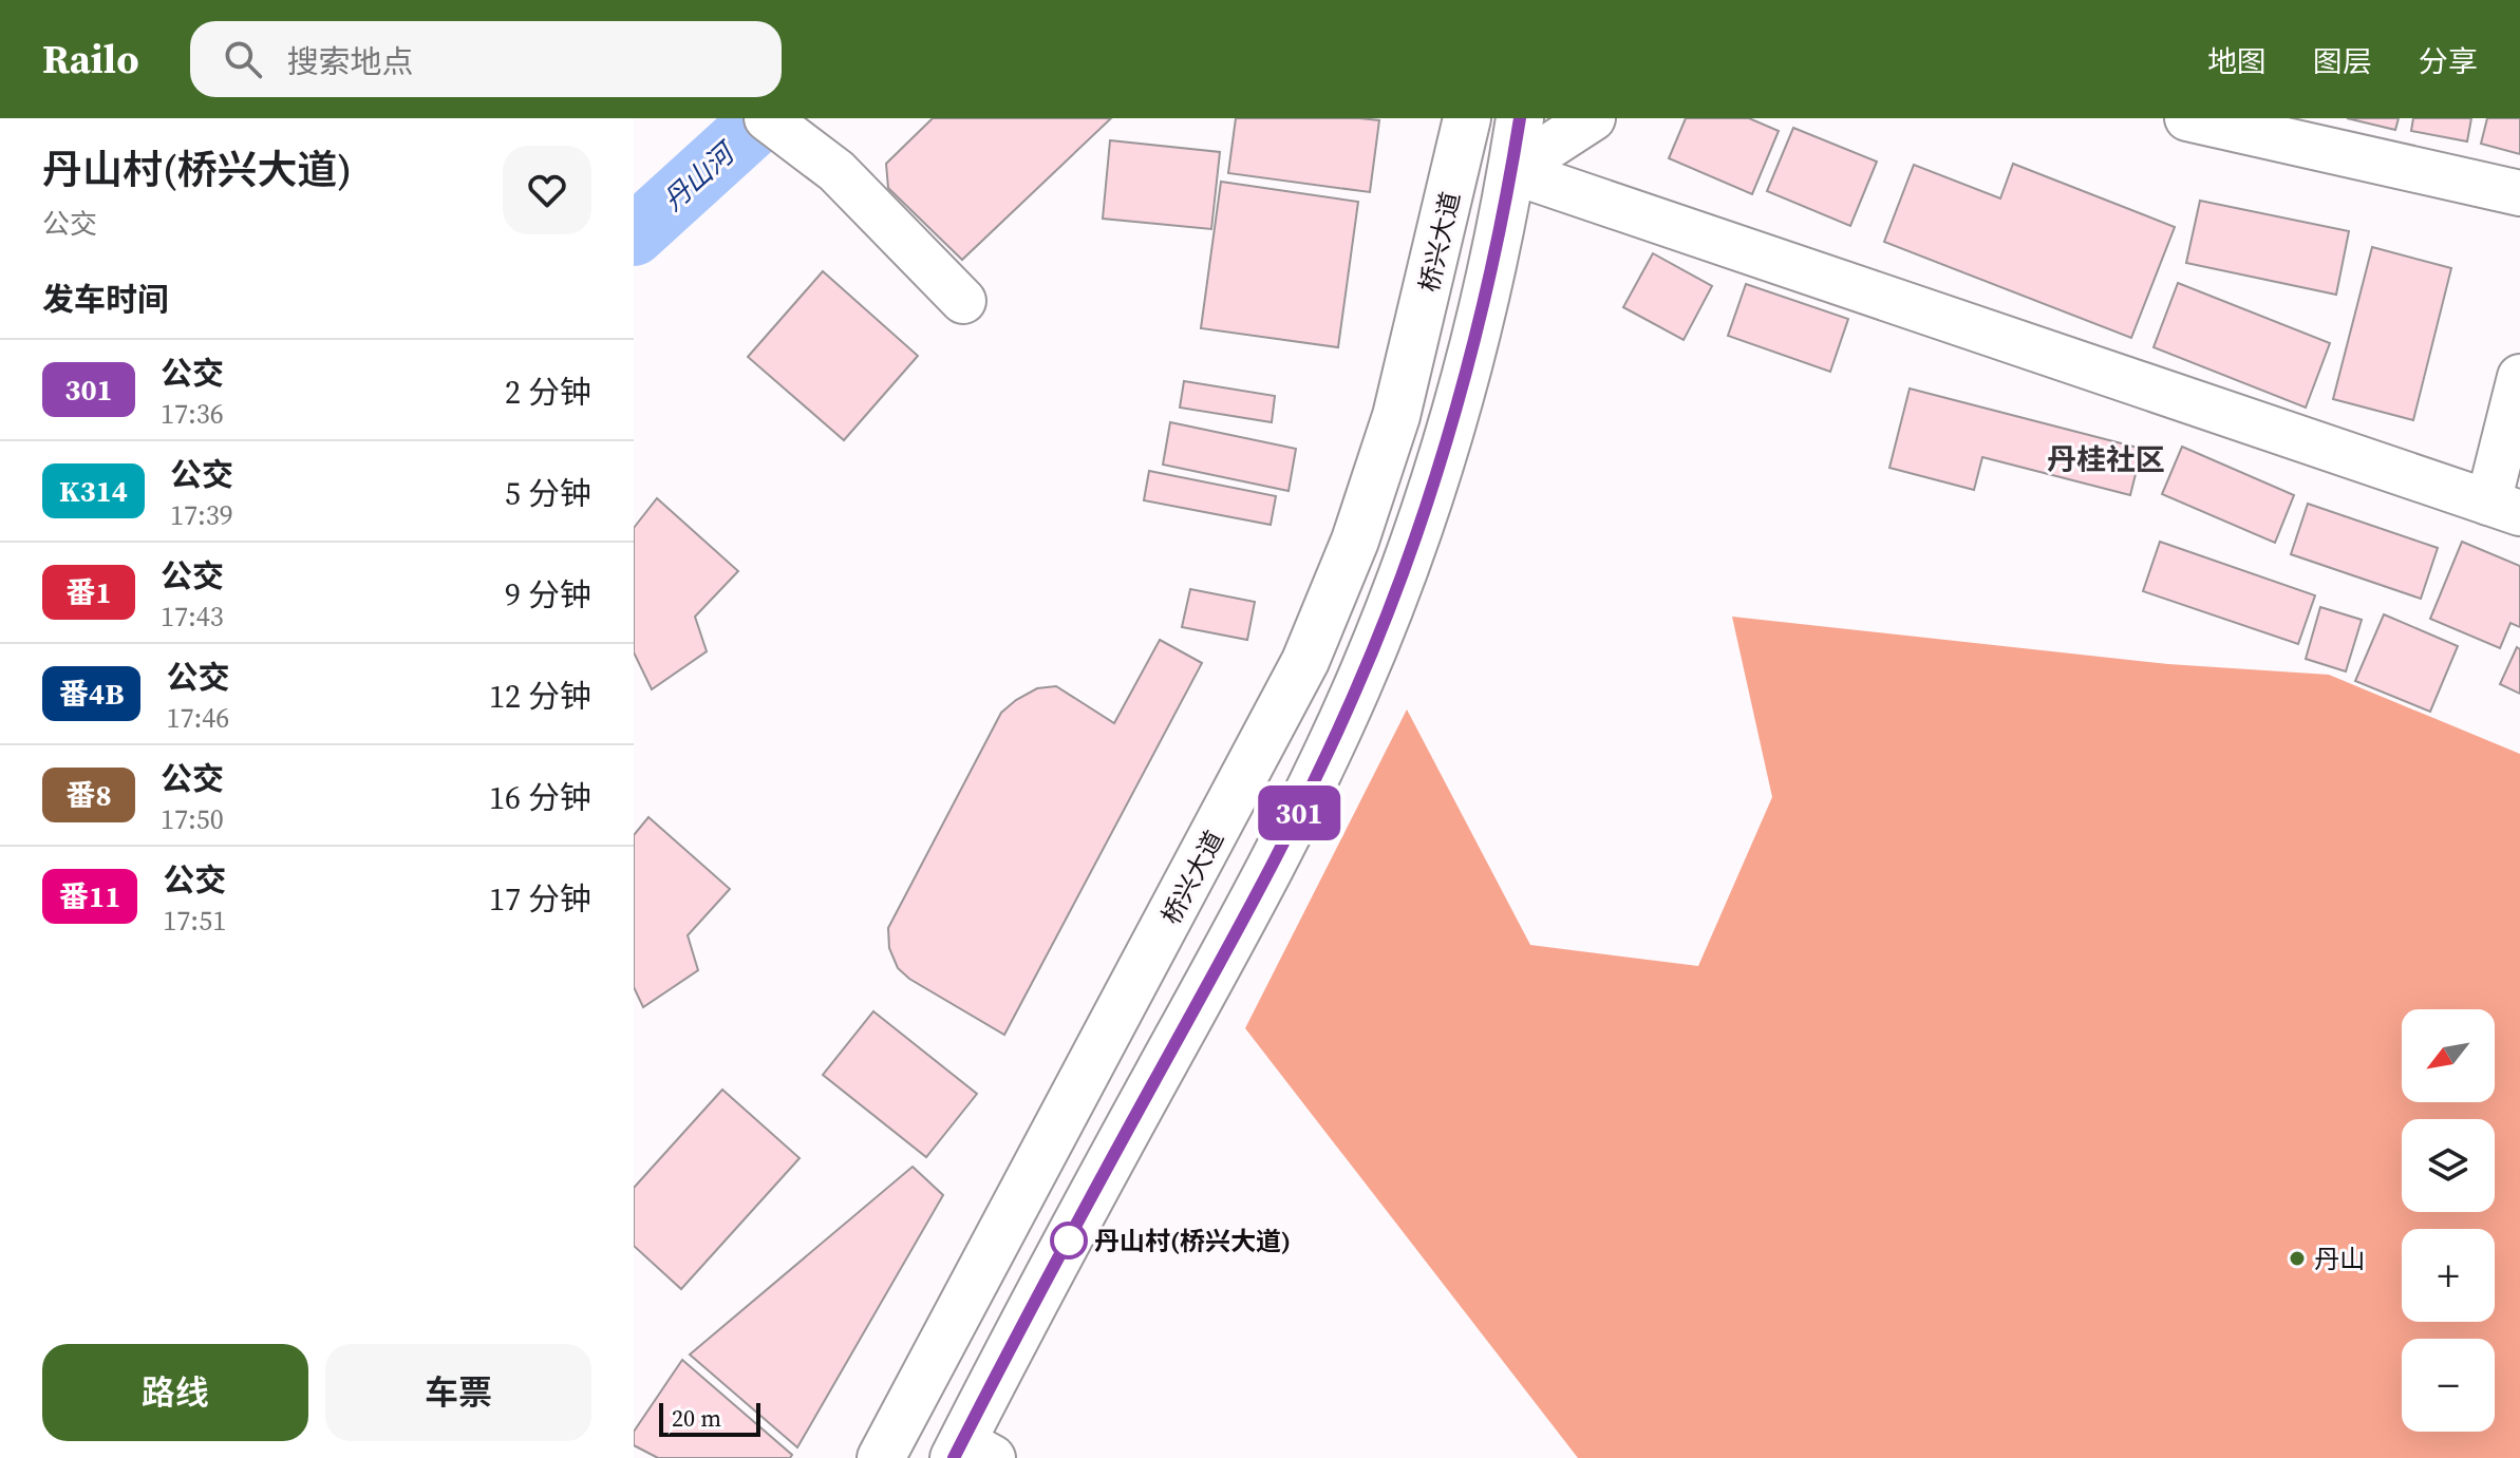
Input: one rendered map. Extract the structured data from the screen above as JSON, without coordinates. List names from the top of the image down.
{
  "streets": {
    "main road": ["桥兴大道"]
  },
  "districts": ["丹桂社区"],
  "water": ["丹山河"],
  "places": ["丹山村(桥兴大道)", "丹山"],
  "lines": ["bus line 301"],
  "scale_bar": "20 m",
  "north": "bottom left",
  "page": {
    "header": "Railo",
    "search": "搜索地点",
    "nav": ["地图", "图层", "分享"],
    "heading": [
      ["丹山村(桥兴大道)", "公交"],
      "发车时间"
    ],
    "on_map": "301",
    "list": [
      {
        "mark": "301",
        "name": "公交",
        "note": "17:36",
        "value": "2 分钟"
      },
      {
        "mark": "K314",
        "name": "公交",
        "note": "17:39",
        "value": "5 分钟"
      },
      {
        "mark": "番1",
        "name": "公交",
        "note": "17:43",
        "value": "9 分钟"
      },
      {
        "mark": "番4B",
        "name": "公交",
        "note": "17:46",
        "value": "12 分钟"
      },
      {
        "mark": "番8",
        "name": "公交",
        "note": "17:50",
        "value": "16 分钟"
      },
      {
        "mark": "番11",
        "name": "公交",
        "note": "17:51",
        "value": "17 分钟"
      }
    ],
    "map_buttons": ["+", "−"],
    "buttons": ["路线", "车票"],
    "scale": "20 m"
  }
}
